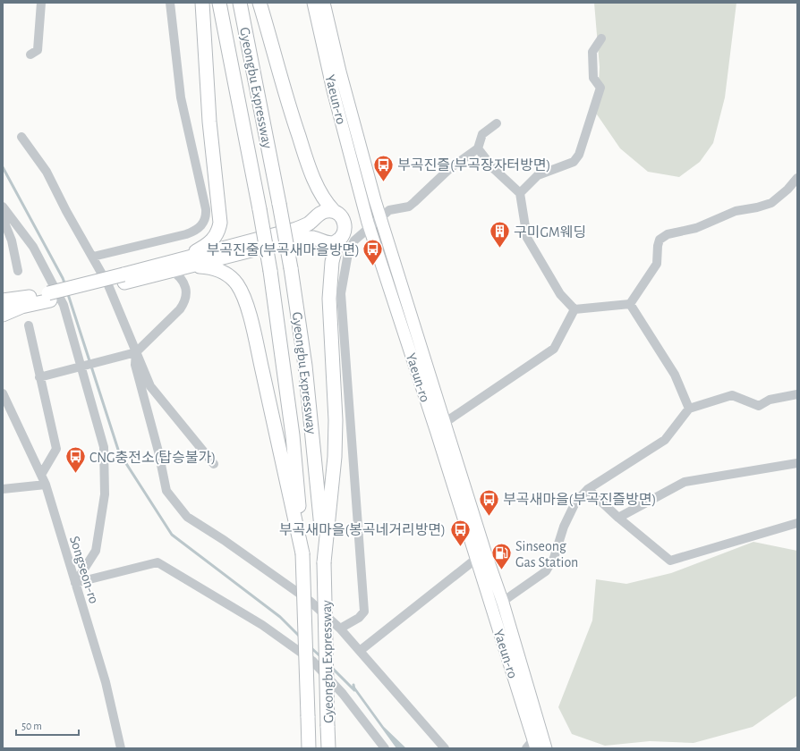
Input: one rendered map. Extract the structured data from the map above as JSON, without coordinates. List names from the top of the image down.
{
  "streets": {
    "highway": ["Gyeongbu Expressway"],
    "main road": ["Yaeun-ro"],
    "street": ["Songseon-ro"]
  },
  "places": {
    "bus stop": [
      "부곡진즐(부곡장자터방면)",
      "부곡진줄(부곡새마을방면)",
      "CNG충전소(탑승불가)",
      "부곡새마을(부곡진즐방면)",
      "부곡새마을(봉곡네거리방면)"
    ],
    "building": ["구미GM웨딩"],
    "fuel station": ["Sinseong Gas Station"]
  },
  "scale_bar": "50 m"
}
